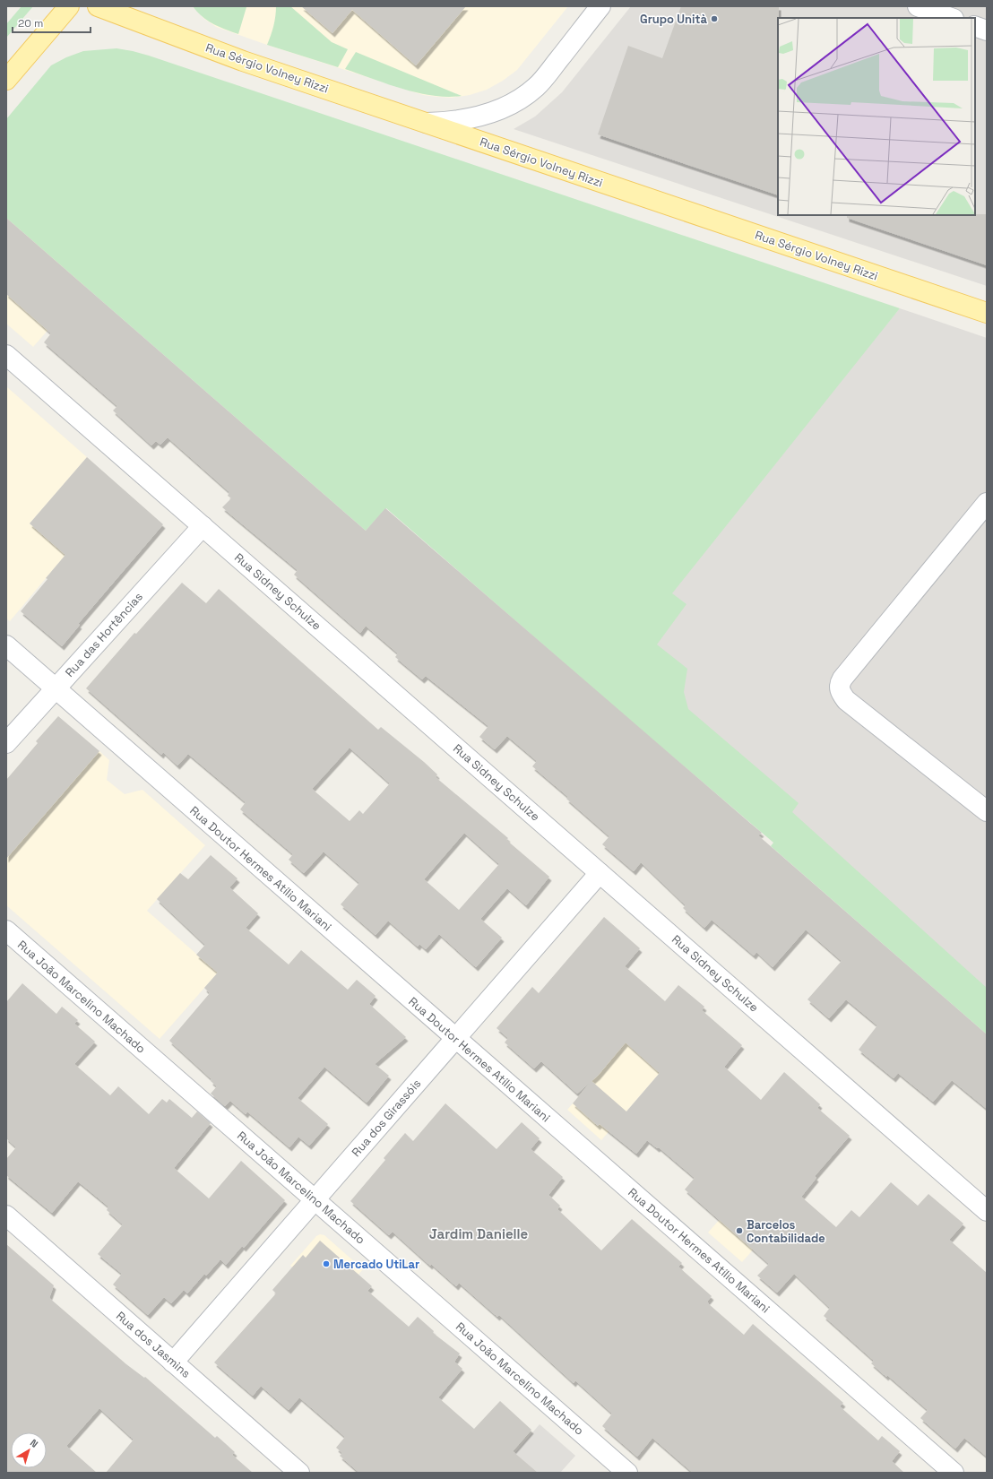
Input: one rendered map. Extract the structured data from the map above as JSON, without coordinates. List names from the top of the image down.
{
  "streets": {
    "main road": ["Rua Sérgio Volney Rizzi"],
    "street": [
      "Rua Sidney Schulze",
      "Rua das Hortências",
      "Rua Doutor Hermes Atílio Mariani",
      "Rua João Marcelino Machado",
      "Rua dos Girassóis",
      "Rua dos Jasmins"
    ]
  },
  "crossings": [
    ["Rua Sidney Schulze", "Rua das Hortências"],
    ["Rua Sidney Schulze", "Rua dos Girassóis"],
    ["Rua das Hortências", "Rua Doutor Hermes Atílio Mariani"],
    ["Rua Doutor Hermes Atílio Mariani", "Rua dos Girassóis"],
    ["Rua João Marcelino Machado", "Rua dos Girassóis"],
    ["Rua dos Girassóis", "Rua dos Jasmins"]
  ],
  "districts": ["Jardim Danielle"],
  "places": ["Grupo Unità", "Barcelos Contabilidade", "Mercado UtiLar"],
  "scale_bar": "20 m",
  "north": "top right"
}
